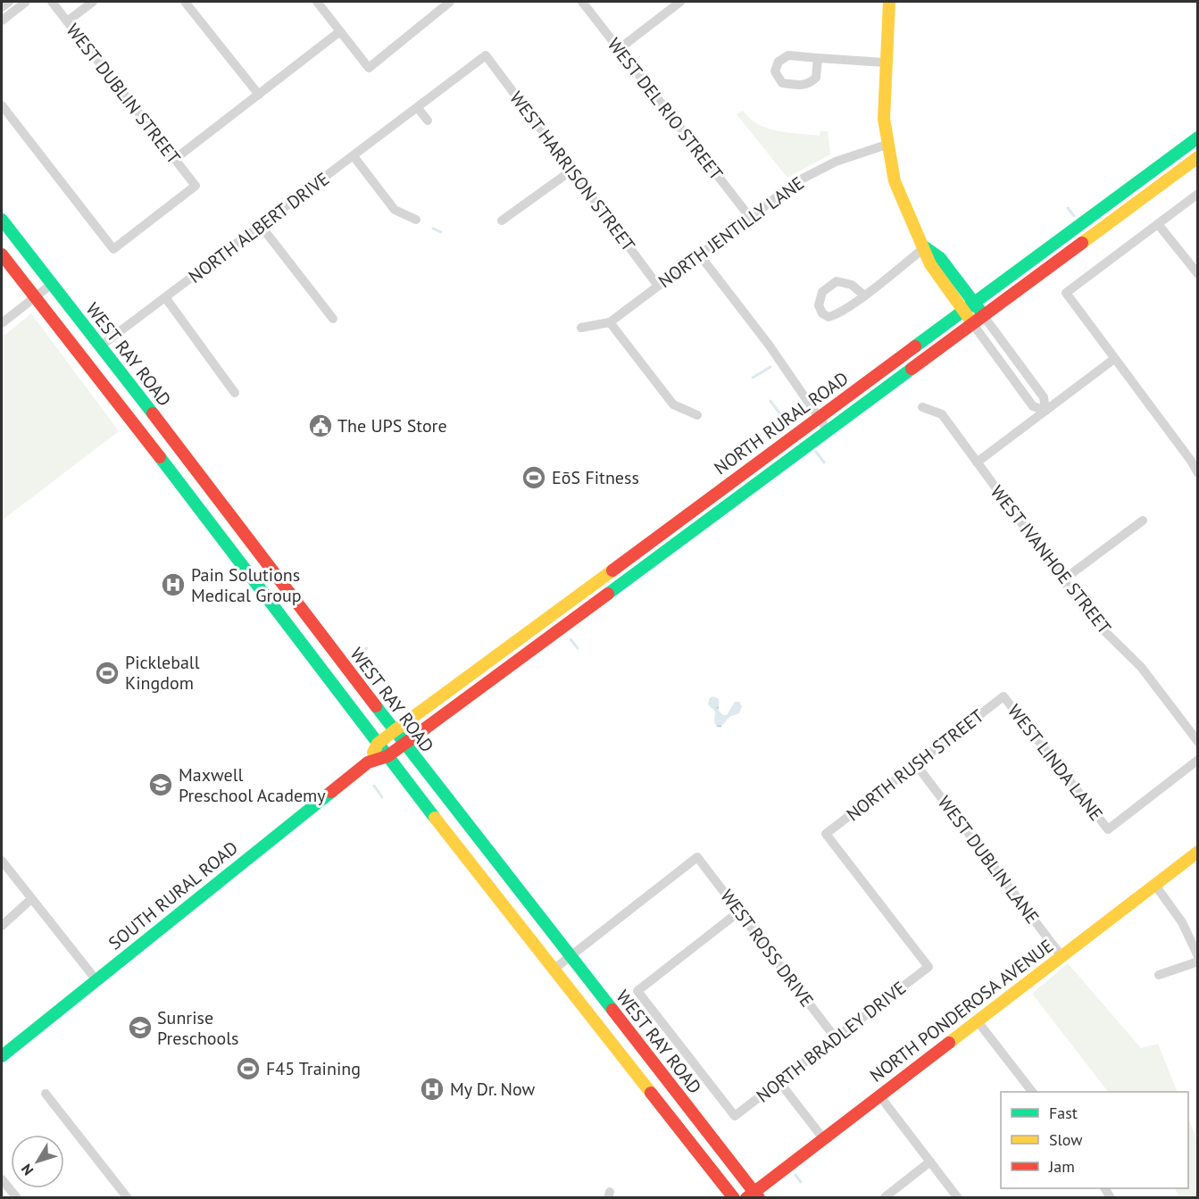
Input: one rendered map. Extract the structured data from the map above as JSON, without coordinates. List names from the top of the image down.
{
  "streets": {
    "main road": [
      "WEST RAY ROAD",
      "NORTH RURAL ROAD",
      "SOUTH RURAL ROAD",
      "NORTH PONDEROSA AVENUE"
    ],
    "street": [
      "WEST DUBLIN STREET",
      "WEST DEL RIO STREET",
      "WEST HARRISON STREET",
      "NORTH ALBERT DRIVE",
      "NORTH JENTILLY LANE",
      "WEST IVANHOE STREET",
      "WEST LINDA LANE",
      "NORTH RUSH STREET",
      "WEST DUBLIN LANE",
      "WEST ROSS DRIVE",
      "NORTH BRADLEY DRIVE"
    ]
  },
  "crossings": [
    ["WEST DEL RIO STREET", "NORTH JENTILLY LANE"],
    ["WEST HARRISON STREET", "NORTH ALBERT DRIVE"],
    ["WEST HARRISON STREET", "NORTH JENTILLY LANE"],
    ["NORTH ALBERT DRIVE", "WEST RAY ROAD"],
    ["WEST RAY ROAD", "NORTH RURAL ROAD"],
    ["WEST RAY ROAD", "SOUTH RURAL ROAD"],
    ["WEST RAY ROAD", "WEST ROSS DRIVE"],
    ["WEST RAY ROAD", "NORTH PONDEROSA AVENUE"],
    ["NORTH RURAL ROAD", "SOUTH RURAL ROAD"],
    ["WEST LINDA LANE", "NORTH RUSH STREET"],
    ["NORTH RUSH STREET", "WEST DUBLIN LANE"],
    ["NORTH RUSH STREET", "NORTH BRADLEY DRIVE"],
    ["WEST DUBLIN LANE", "NORTH PONDEROSA AVENUE"],
    ["WEST ROSS DRIVE", "NORTH BRADLEY DRIVE"]
  ],
  "places": {
    "public building": ["The UPS Store"],
    "sports": ["EōS Fitness", "Pickleball Kingdom", "F45 Training"],
    "hospital": ["Pain Solutions Medical Group", "My Dr. Now"],
    "school or university": ["Maxwell Preschool Academy", "Sunrise Preschools"]
  },
  "legend": ["Fast", "Slow", "Jam"],
  "north": "bottom left"
}
